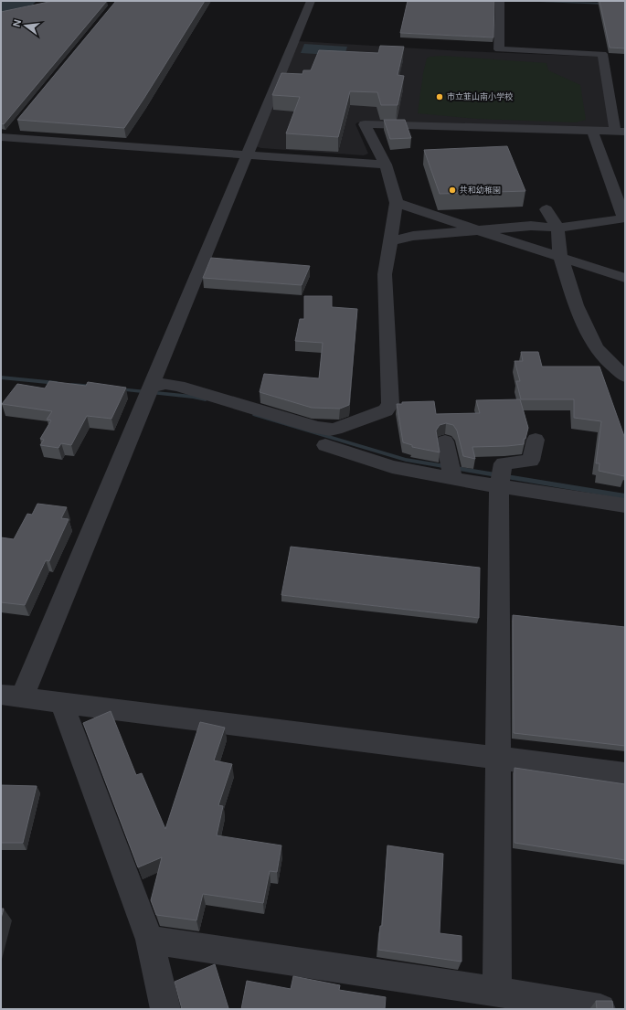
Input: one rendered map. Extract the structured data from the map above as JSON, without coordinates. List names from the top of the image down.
{
  "places": ["市立韮山南小学校", "共和幼稚園"],
  "north": "left"
}
